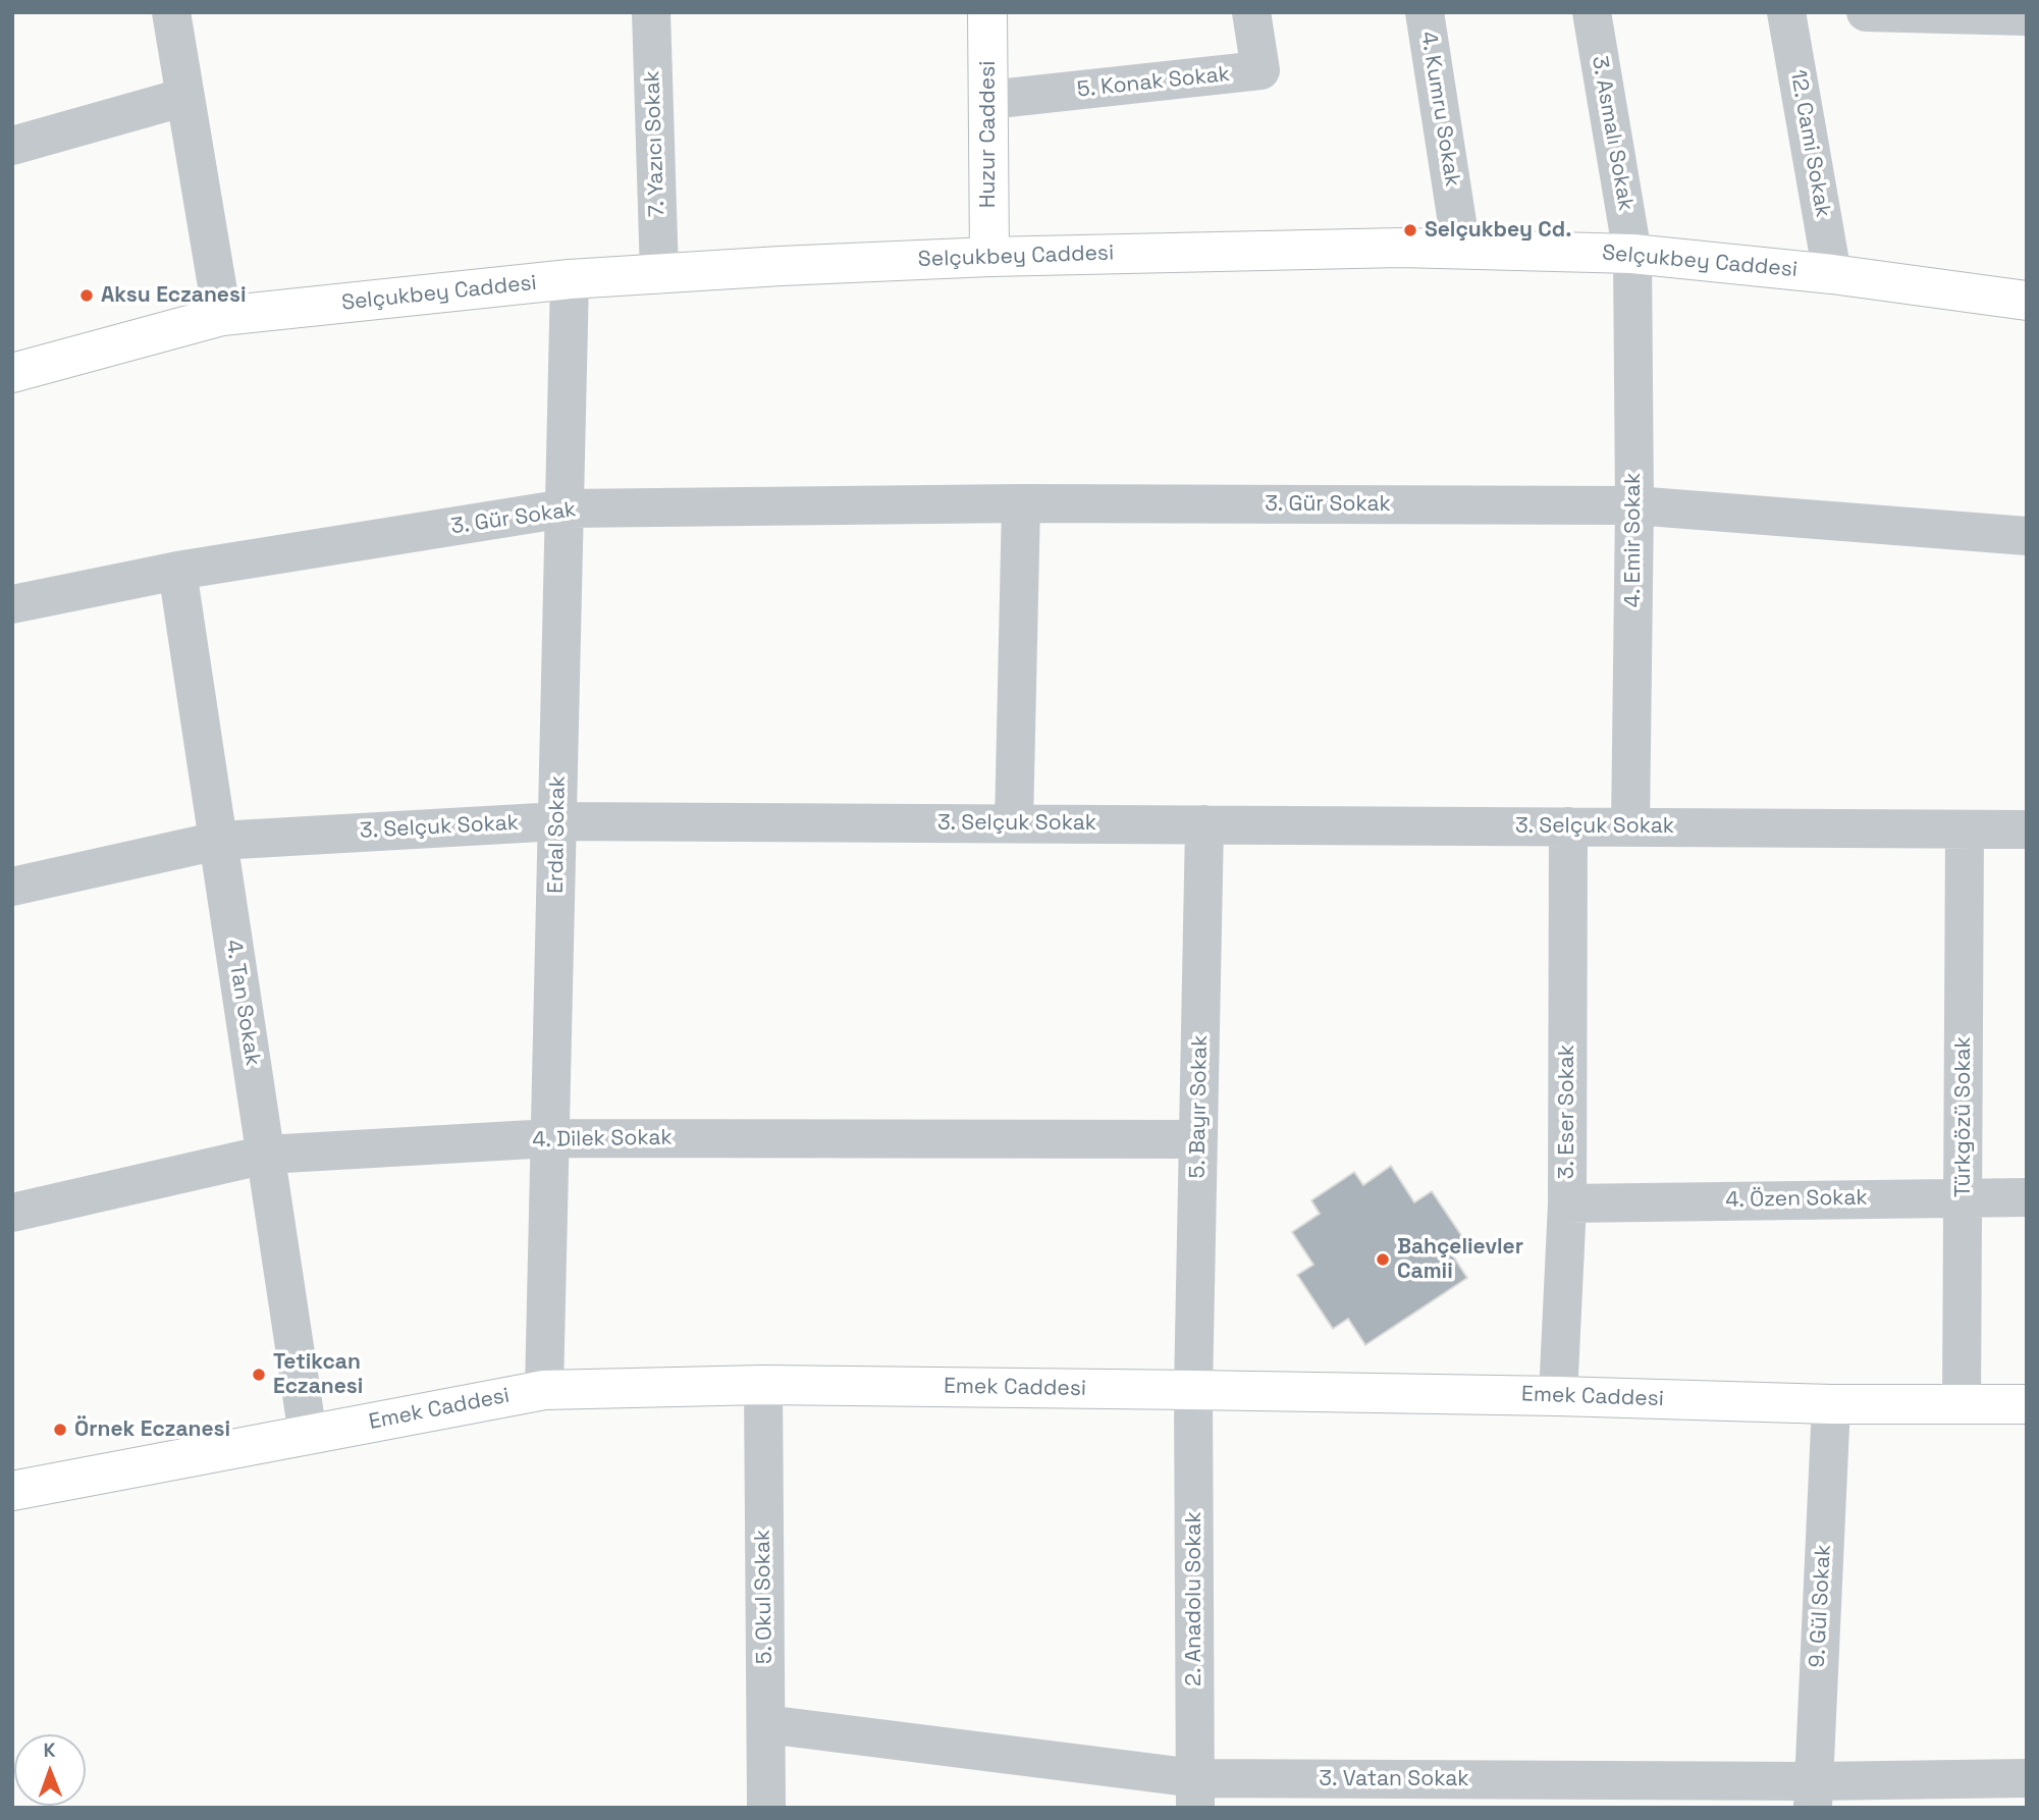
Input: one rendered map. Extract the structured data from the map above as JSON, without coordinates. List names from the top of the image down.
{
  "streets": {
    "street": [
      "5. Konak Sokak",
      "4. Kumru Sokak",
      "3. Asmalı Sokak",
      "Huzur Caddesi",
      "7. Yazıcı Sokak",
      "12. Cami Sokak",
      "Selçukbey Caddesi",
      "3. Gür Sokak",
      "4. Emir Sokak",
      "3. Selçuk Sokak",
      "Erdal Sokak",
      "4. Tan Sokak",
      "5. Bayır Sokak",
      "3. Eser Sokak",
      "Türkgözü Sokak",
      "4. Dilek Sokak",
      "4. Özen Sokak",
      "Emek Caddesi",
      "5. Okul Sokak",
      "2. Anadolu Sokak",
      "9. Gül Sokak",
      "3. Vatan Sokak"
    ]
  },
  "crossings": [
    ["5. Konak Sokak", "Huzur Caddesi"],
    ["4. Kumru Sokak", "Selçukbey Caddesi"],
    ["3. Asmalı Sokak", "Selçukbey Caddesi"],
    ["3. Asmalı Sokak", "4. Emir Sokak"],
    ["Huzur Caddesi", "Selçukbey Caddesi"],
    ["7. Yazıcı Sokak", "Selçukbey Caddesi"],
    ["12. Cami Sokak", "Selçukbey Caddesi"],
    ["Selçukbey Caddesi", "4. Emir Sokak"],
    ["Selçukbey Caddesi", "Erdal Sokak"],
    ["3. Gür Sokak", "4. Emir Sokak"],
    ["3. Gür Sokak", "Erdal Sokak"],
    ["3. Gür Sokak", "4. Tan Sokak"],
    ["4. Emir Sokak", "3. Selçuk Sokak"],
    ["3. Selçuk Sokak", "Erdal Sokak"],
    ["3. Selçuk Sokak", "4. Tan Sokak"],
    ["3. Selçuk Sokak", "5. Bayır Sokak"],
    ["3. Selçuk Sokak", "3. Eser Sokak"],
    ["3. Selçuk Sokak", "Türkgözü Sokak"],
    ["Erdal Sokak", "4. Dilek Sokak"],
    ["Erdal Sokak", "Emek Caddesi"],
    ["4. Tan Sokak", "4. Dilek Sokak"],
    ["4. Tan Sokak", "Emek Caddesi"],
    ["5. Bayır Sokak", "4. Dilek Sokak"],
    ["5. Bayır Sokak", "Emek Caddesi"],
    ["5. Bayır Sokak", "2. Anadolu Sokak"],
    ["3. Eser Sokak", "4. Özen Sokak"],
    ["3. Eser Sokak", "Emek Caddesi"],
    ["Türkgözü Sokak", "4. Özen Sokak"],
    ["Türkgözü Sokak", "Emek Caddesi"],
    ["Emek Caddesi", "5. Okul Sokak"],
    ["Emek Caddesi", "2. Anadolu Sokak"],
    ["Emek Caddesi", "9. Gül Sokak"],
    ["5. Okul Sokak", "3. Vatan Sokak"],
    ["2. Anadolu Sokak", "3. Vatan Sokak"],
    ["9. Gül Sokak", "3. Vatan Sokak"]
  ],
  "places": [
    "Selçukbey Cd.",
    "Aksu Eczanesi",
    "Bahçelievler Camii",
    "Tetikcan Eczanesi",
    "Örnek Eczanesi"
  ],
  "north": "top"
}
